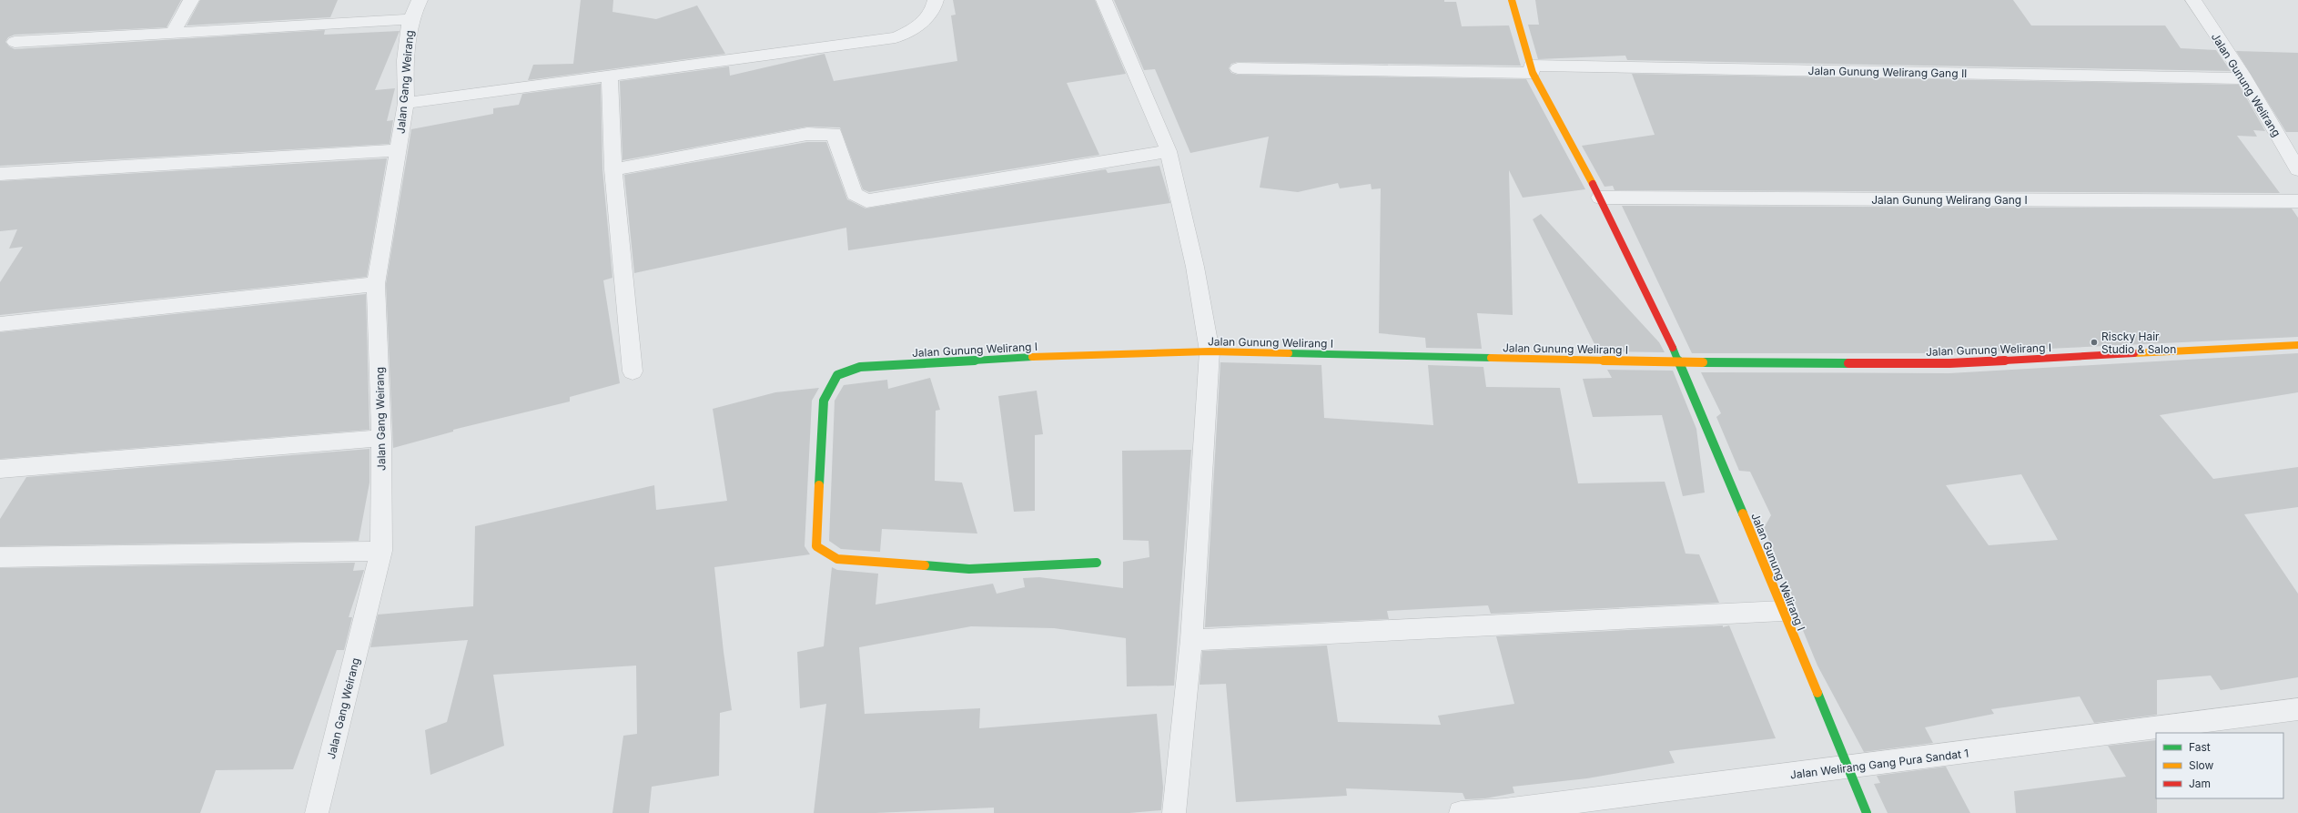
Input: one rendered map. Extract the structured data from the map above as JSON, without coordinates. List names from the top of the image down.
{
  "streets": {
    "street": [
      "Jalan Gunung Welirang Gang II",
      "Jalan Gang Weirang",
      "Jalan Gunung Welirang",
      "Jalan Gunung Welirang Gang I",
      "Jalan Gunung Welirang I",
      "Jalan Welirang Gang Pura Sandat 1"
    ]
  },
  "crossings": [
    ["Jalan Gunung Welirang Gang II", "Jalan Gunung Welirang"],
    ["Jalan Gunung Welirang I", "Jalan Welirang Gang Pura Sandat 1"]
  ],
  "places": ["Riscky Hair Studio & Salon"],
  "legend": ["Fast", "Slow", "Jam"]
}
